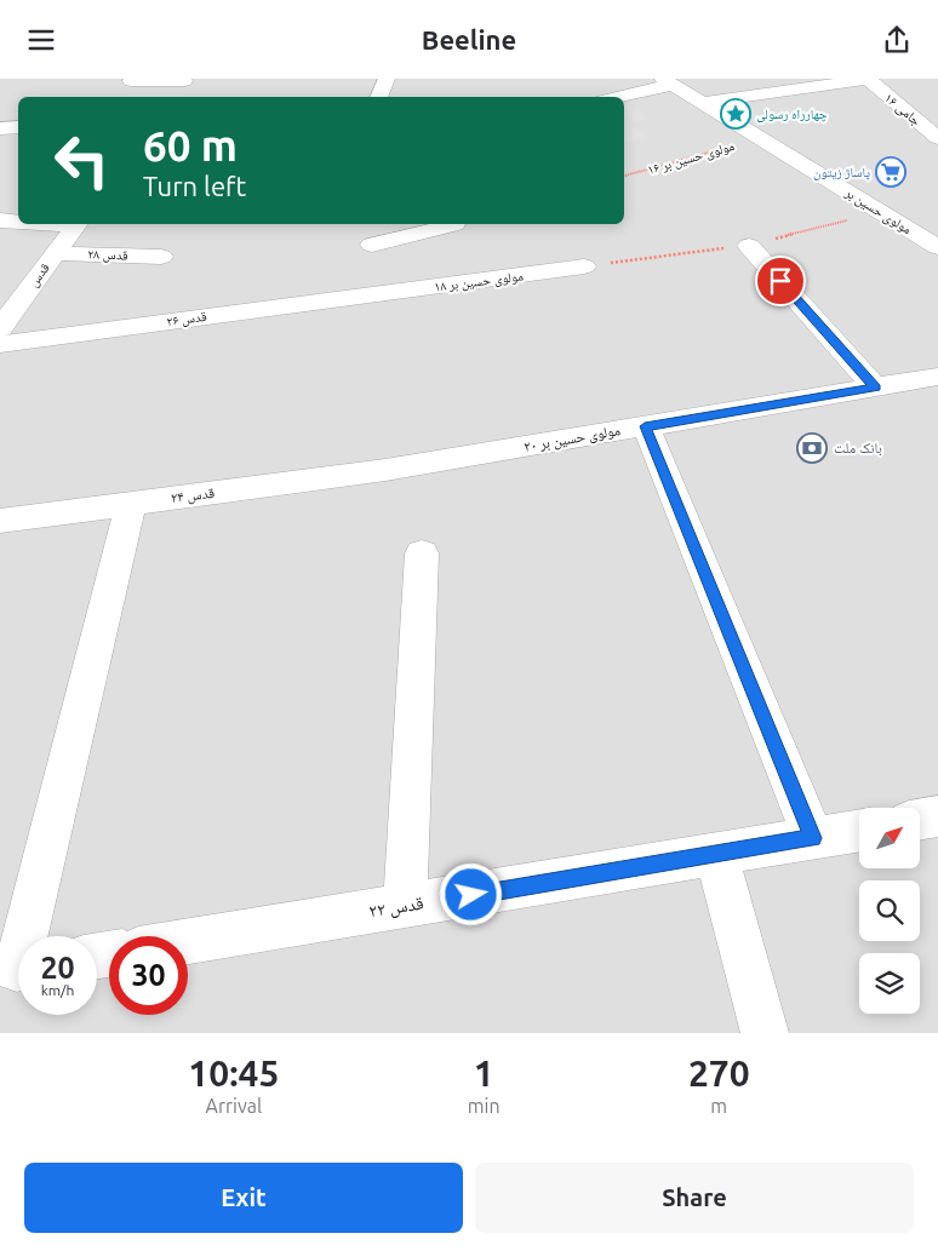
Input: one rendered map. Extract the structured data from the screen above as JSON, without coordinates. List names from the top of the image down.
{
  "streets": {
    "street": [
      "جامی ۱۶",
      "مولوی حسین بر",
      "قدس ۲۸",
      "قدس",
      "مولوی حسین بر ۱۸",
      "قدس ۲۶",
      "مولوی حسین بر ۲۰",
      "قدس ۲۴",
      "قدس ۲۲"
    ],
    "path": ["مولوی حسین بر ۱۶"]
  },
  "crossings": [
    ["مولوی حسین بر ۱۶", "مولوی حسین بر"],
    ["قدس ۲۸", "قدس"],
    ["مولوی حسین بر ۱۸", "قدس ۲۶"],
    ["مولوی حسین بر ۲۰", "قدس ۲۴"]
  ],
  "places": {
    "place": ["چهارراه رسولی"],
    "supermarket": ["پاساژ زیتون"],
    "bank": ["بانک ملت"]
  },
  "north": "top right",
  "page": {
    "header": "Beeline",
    "turn": ["60 m", "Turn left"],
    "speed": "20 km/h",
    "limit": "30",
    "eta": [
      "10:45",
      "Arrival",
      "1",
      "min",
      "270",
      "m"
    ],
    "buttons": ["Exit", "Share"]
  }
}
